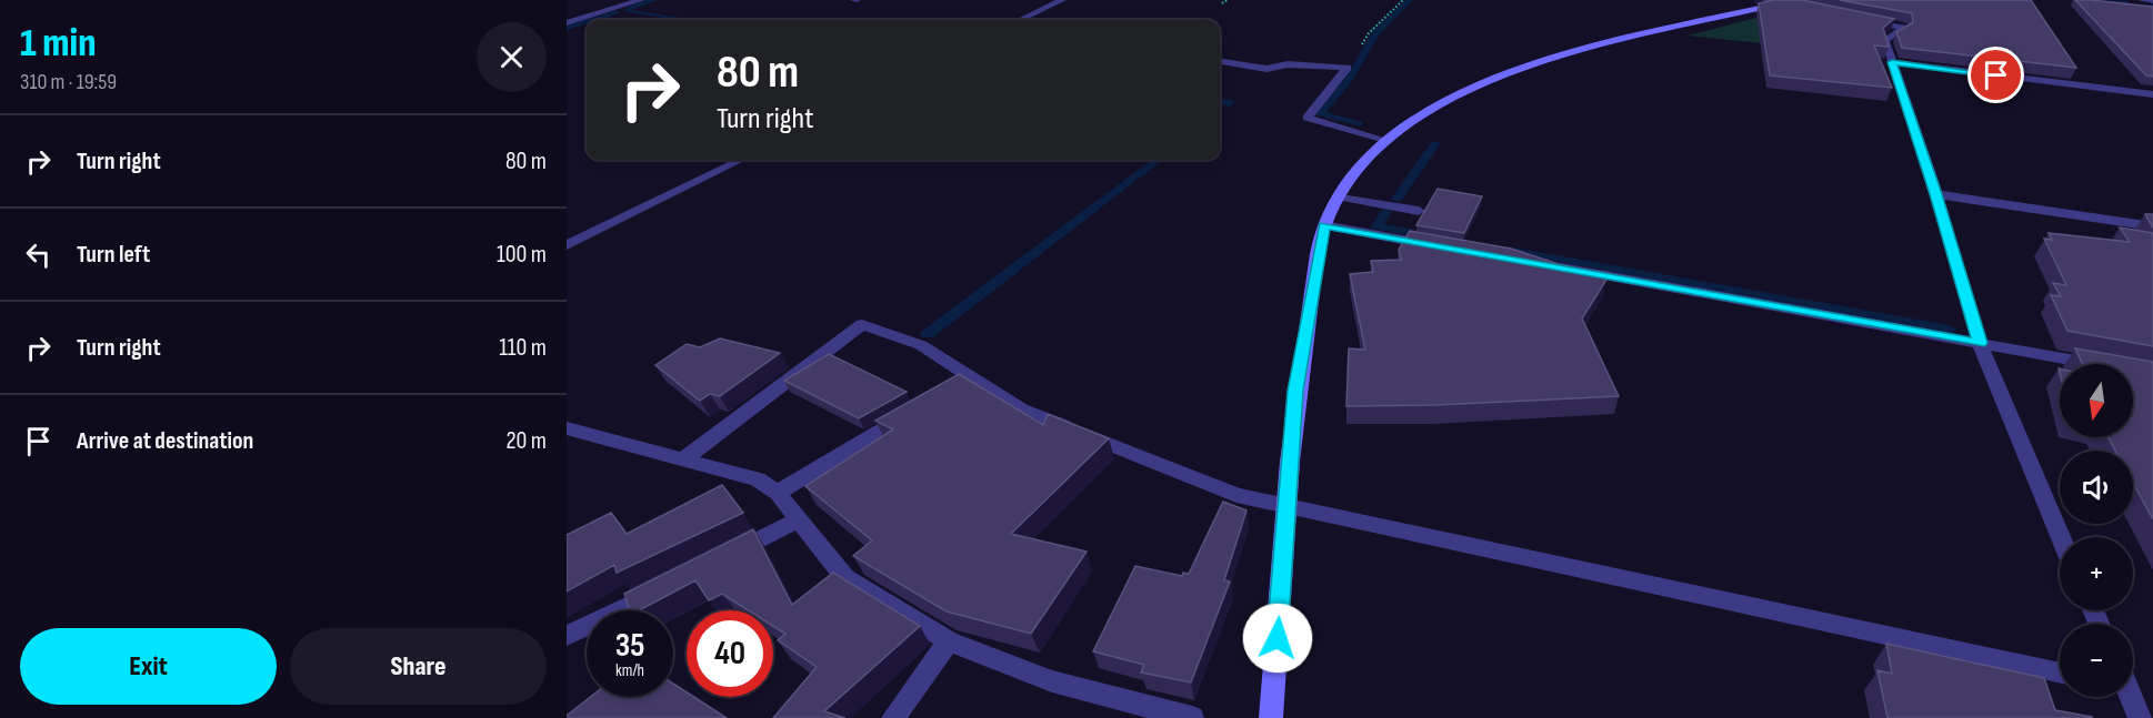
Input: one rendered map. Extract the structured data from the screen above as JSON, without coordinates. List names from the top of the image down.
{
  "north": "bottom",
  "page": {
    "heading": ["1 min", "310 m · 19:59"],
    "turn": ["80 m", "Turn right"],
    "list": [
      {
        "name": "Turn right",
        "value": "80 m"
      },
      {
        "name": "Turn left",
        "value": "100 m"
      },
      {
        "name": "Turn right",
        "value": "110 m"
      },
      {
        "name": "Arrive at destination",
        "value": "20 m"
      }
    ],
    "map_buttons": ["+", "−"],
    "speed": "35 km/h",
    "limit": "40",
    "buttons": ["Exit", "Share"]
  }
}
